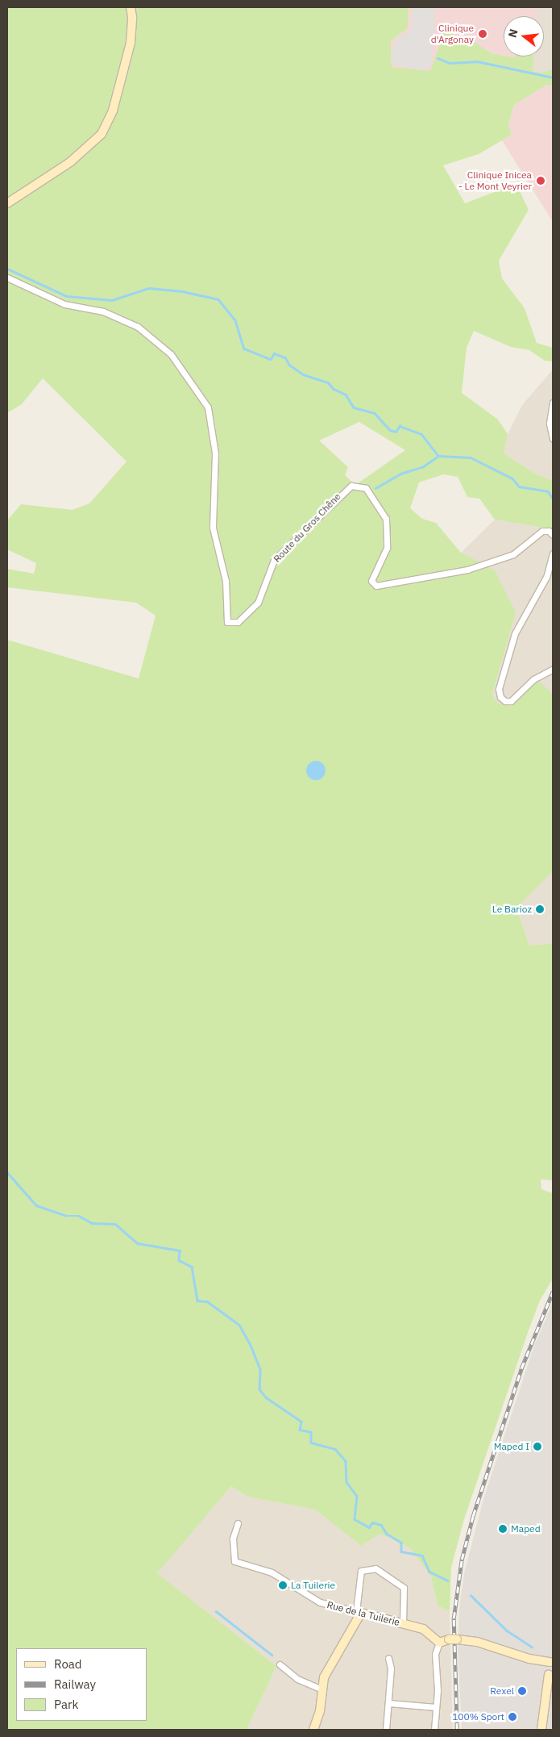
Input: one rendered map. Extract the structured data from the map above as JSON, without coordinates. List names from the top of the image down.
{
  "streets": {
    "street": ["Route du Gros Chêne", "Rue de la Tuilerie"]
  },
  "places": [
    "Clinique d'Argonay",
    "Clinique Inicea - Le Mont Veyrier",
    "Le Barioz",
    "Maped I",
    "Maped",
    "La Tuilerie",
    "Rexel",
    "100% Sport"
  ],
  "legend": ["Road", "Railway", "Park"],
  "north": "left"
}
